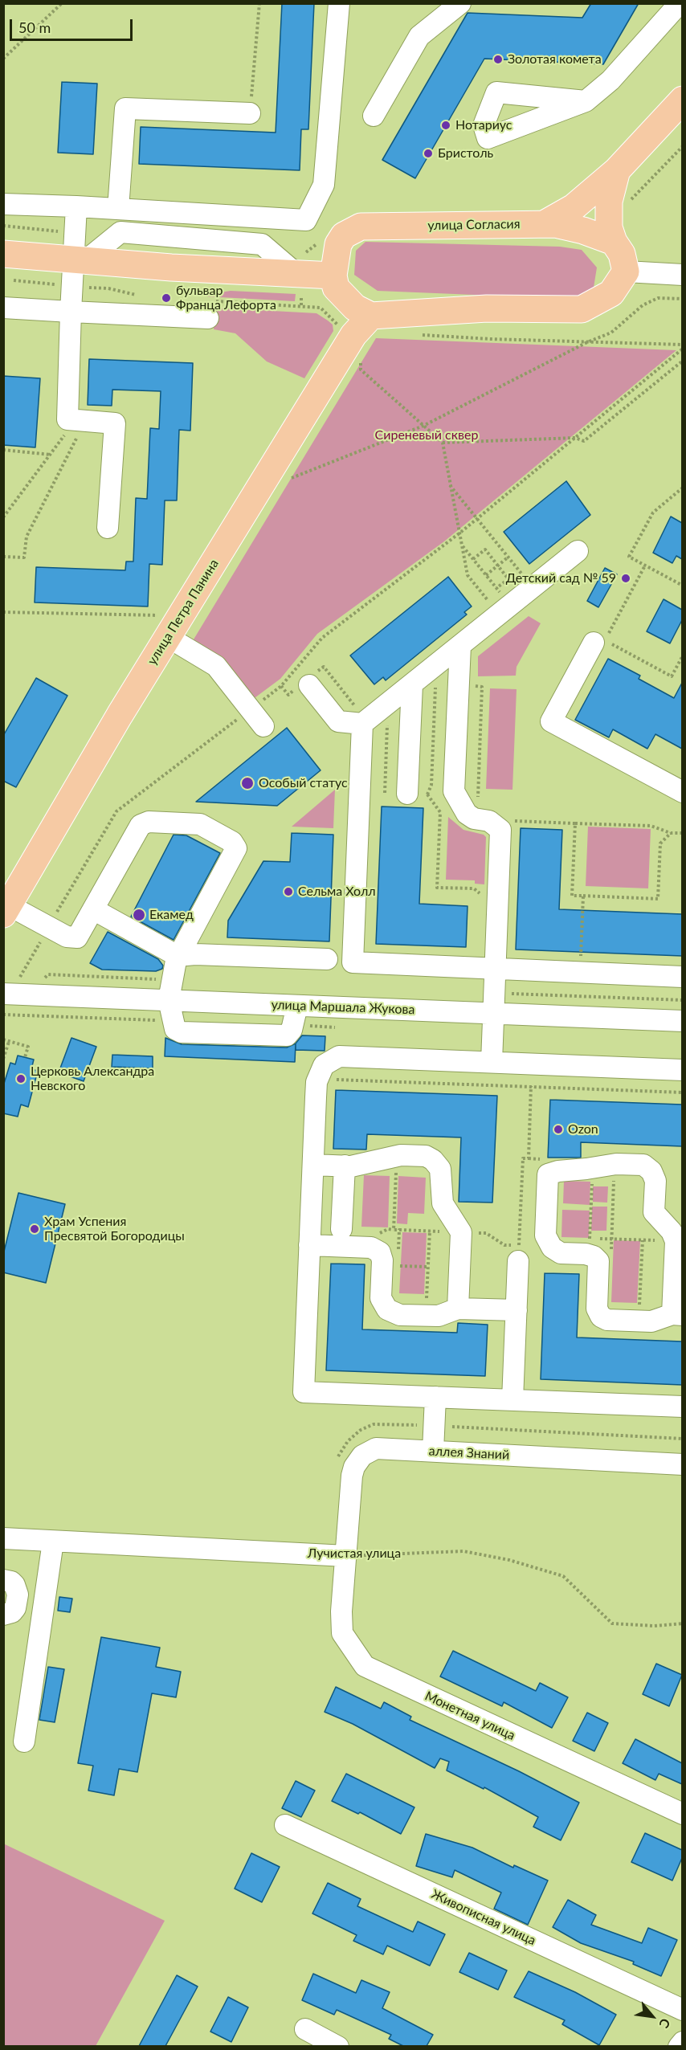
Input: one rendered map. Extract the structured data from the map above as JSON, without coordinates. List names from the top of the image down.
{
  "streets": {
    "main road": ["улица Согласия", "улица Петра Панина"],
    "street": [
      "улица Маршала Жукова",
      "аллея Знаний",
      "Лучистая улица",
      "Монетная улица",
      "Живописная улица"
    ]
  },
  "crossings": [
    ["аллея Знаний", "Лучистая улица"],
    ["аллея Знаний", "Монетная улица"],
    ["Лучистая улица", "Монетная улица"]
  ],
  "parks": ["Сиреневый сквер"],
  "places": [
    "Золотая комета",
    "Нотариус",
    "Бристоль",
    "бульвар Франца Лефорта",
    "Детский сад № 59",
    "Особый статус",
    "Сельма Холл",
    "Екамед",
    "Церковь Александра Невского",
    "Ozon",
    "Храм Успения Пресвятой Богородицы"
  ],
  "scale_bar": "50 m",
  "north": "bottom right"
}
